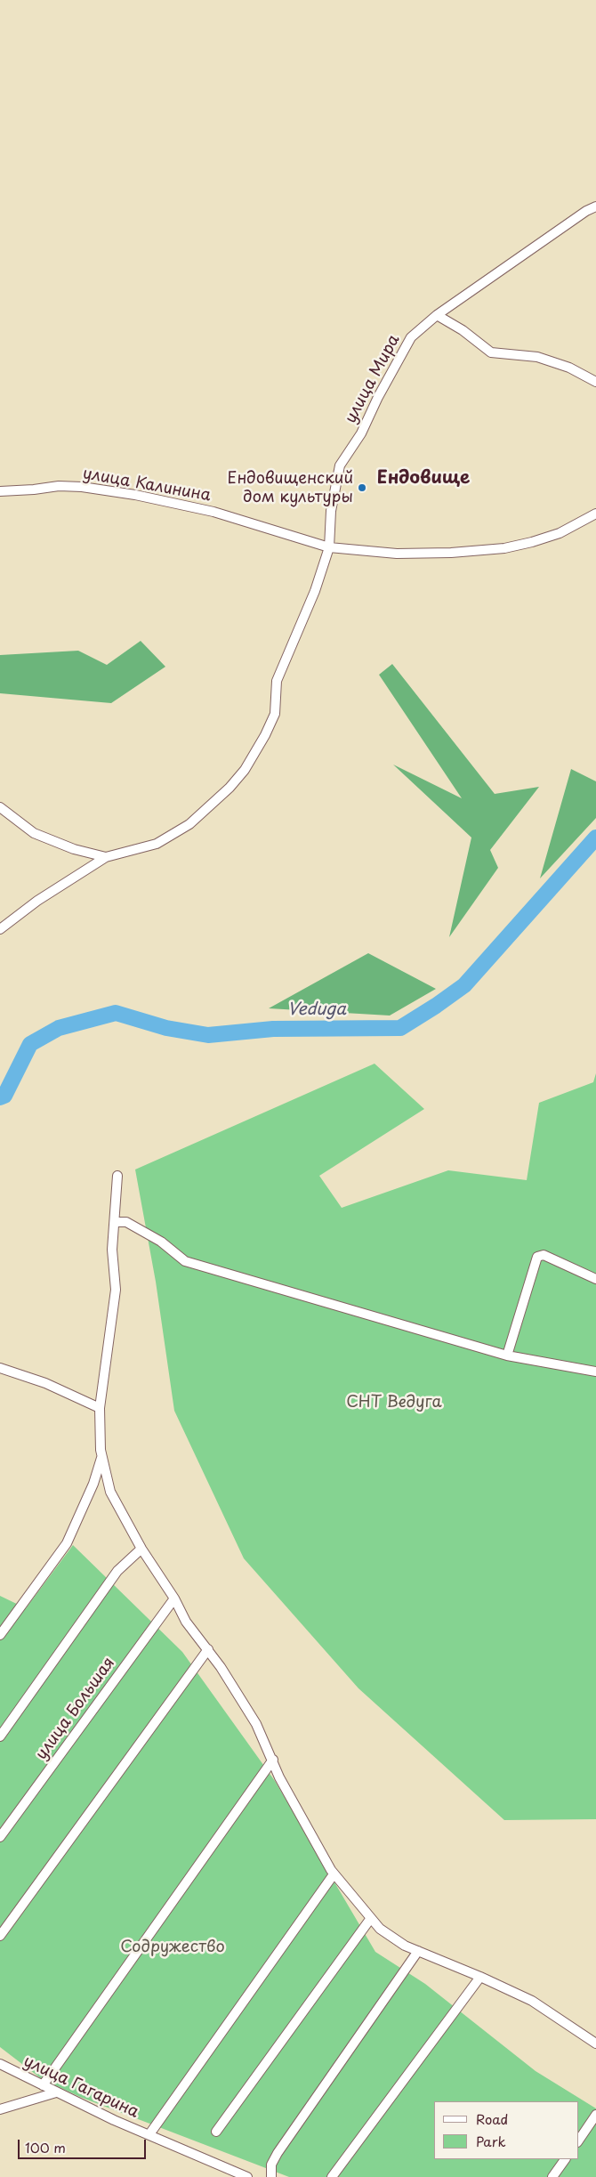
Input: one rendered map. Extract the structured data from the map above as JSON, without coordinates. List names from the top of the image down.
{
  "streets": {
    "street": [
      "улица Мира",
      "улица Калинина",
      "улица Большая",
      "улица Гагарина"
    ]
  },
  "crossings": [
    ["улица Мира", "улица Калинина"]
  ],
  "districts": ["Ендовище"],
  "water": ["Veduga"],
  "parks": ["СНТ Ведуга", "Содружество"],
  "places": ["Ендовищенский дом культуры"],
  "legend": ["Road", "Park"],
  "scale_bar": "100 m"
}
